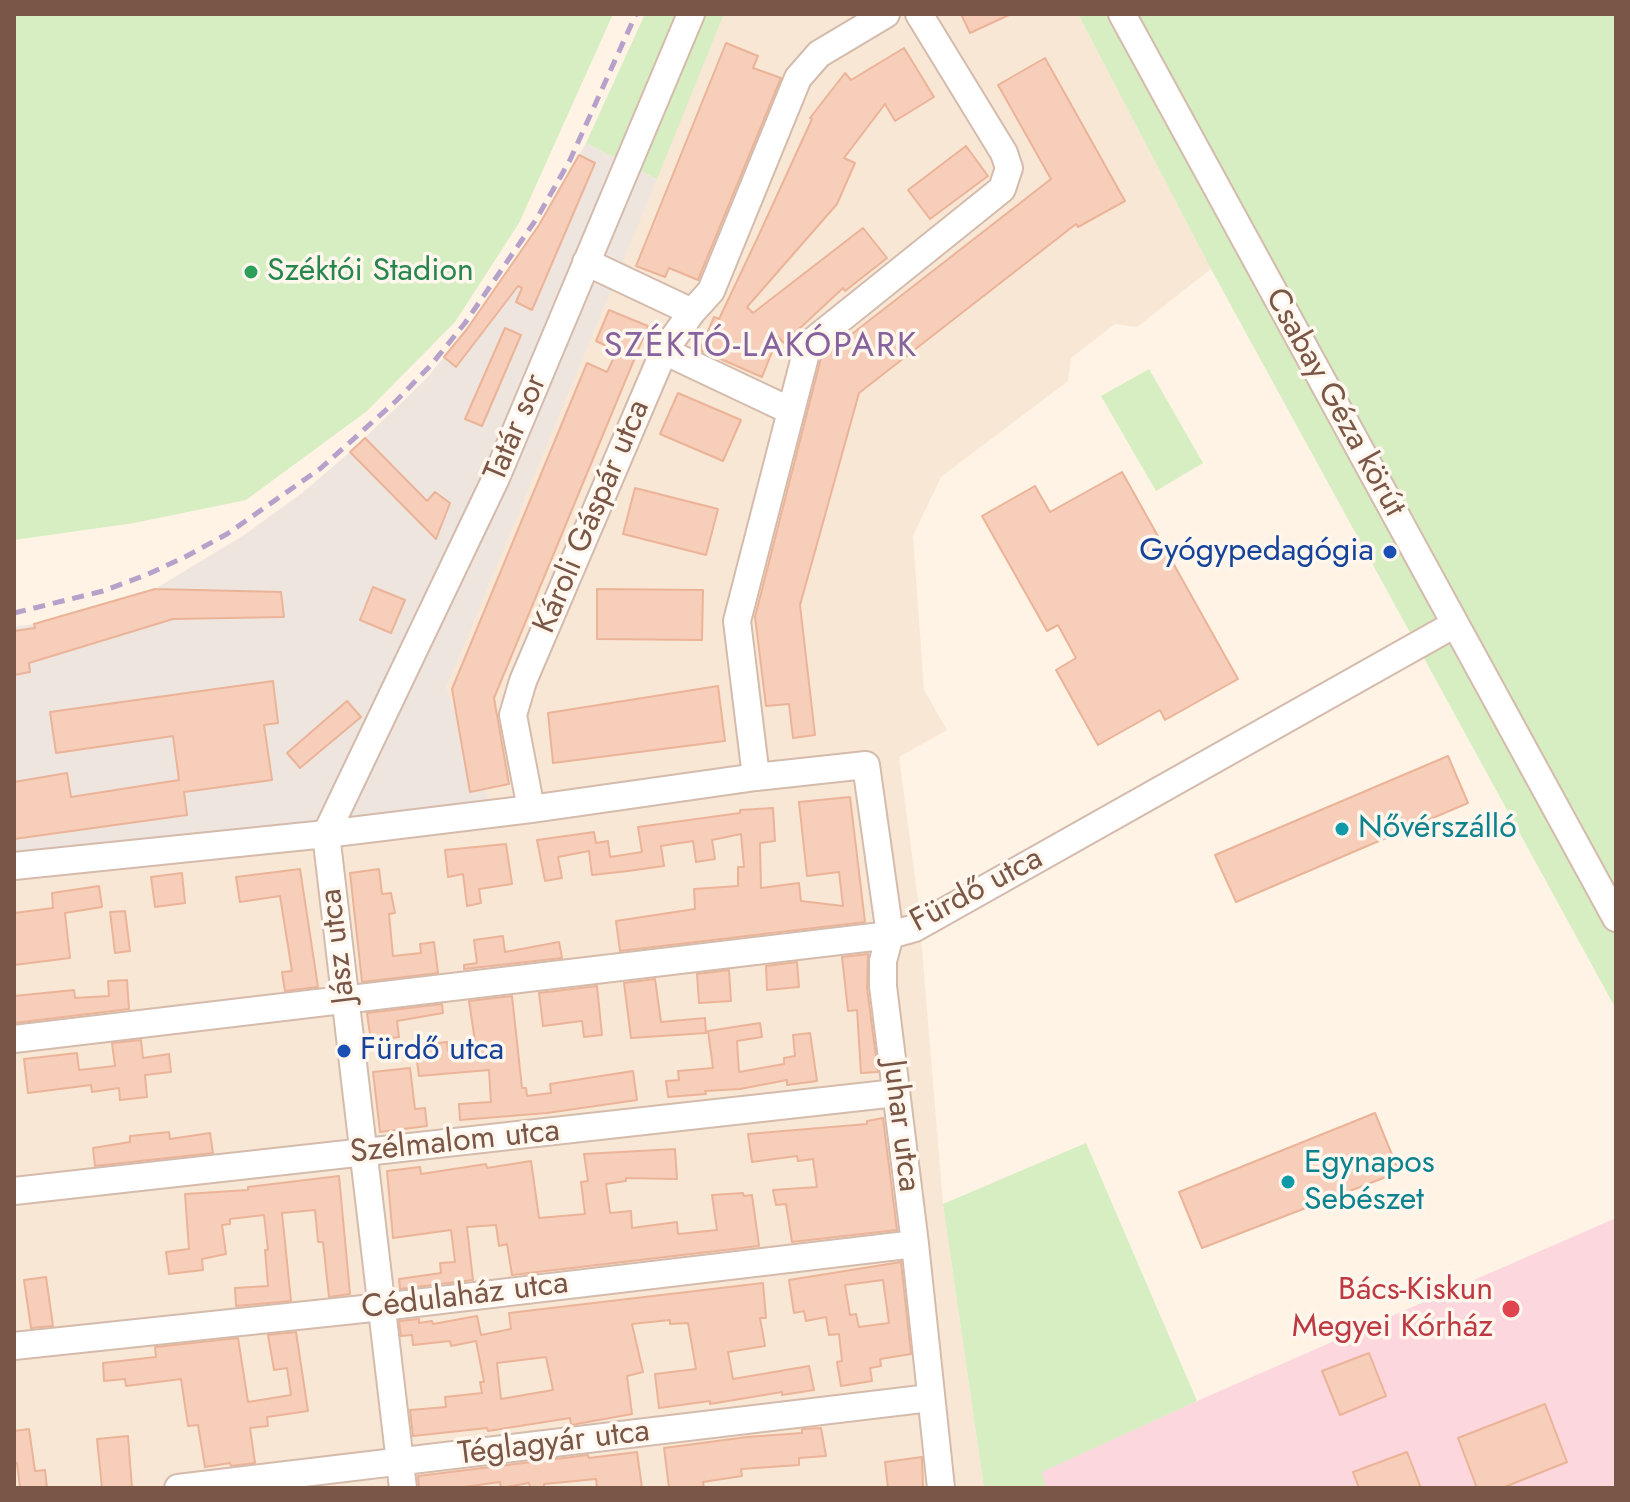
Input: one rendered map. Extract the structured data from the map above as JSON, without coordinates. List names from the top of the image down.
{
  "streets": {
    "street": [
      "Csabay Géza körút",
      "Tatár sor",
      "Károli Gáspár utca",
      "Fürdő utca",
      "Jász utca",
      "Juhar utca",
      "Szélmalom utca",
      "Cédulaház utca",
      "Téglagyár utca"
    ]
  },
  "crossings": [
    ["Csabay Géza körút", "Fürdő utca"],
    ["Tatár sor", "Jász utca"],
    ["Fürdő utca", "Jász utca"],
    ["Fürdő utca", "Juhar utca"],
    ["Jász utca", "Szélmalom utca"],
    ["Jász utca", "Cédulaház utca"],
    ["Jász utca", "Téglagyár utca"],
    ["Juhar utca", "Szélmalom utca"],
    ["Juhar utca", "Cédulaház utca"],
    ["Juhar utca", "Téglagyár utca"]
  ],
  "districts": ["SZÉKTÓ-LAKÓPARK"],
  "places": [
    "Széktói Stadion",
    "Gyógypedagógia",
    "Nővérszálló",
    "Fürdő utca",
    "Egynapos Sebészet",
    "Bács-Kiskun Megyei Kórház"
  ]
}
